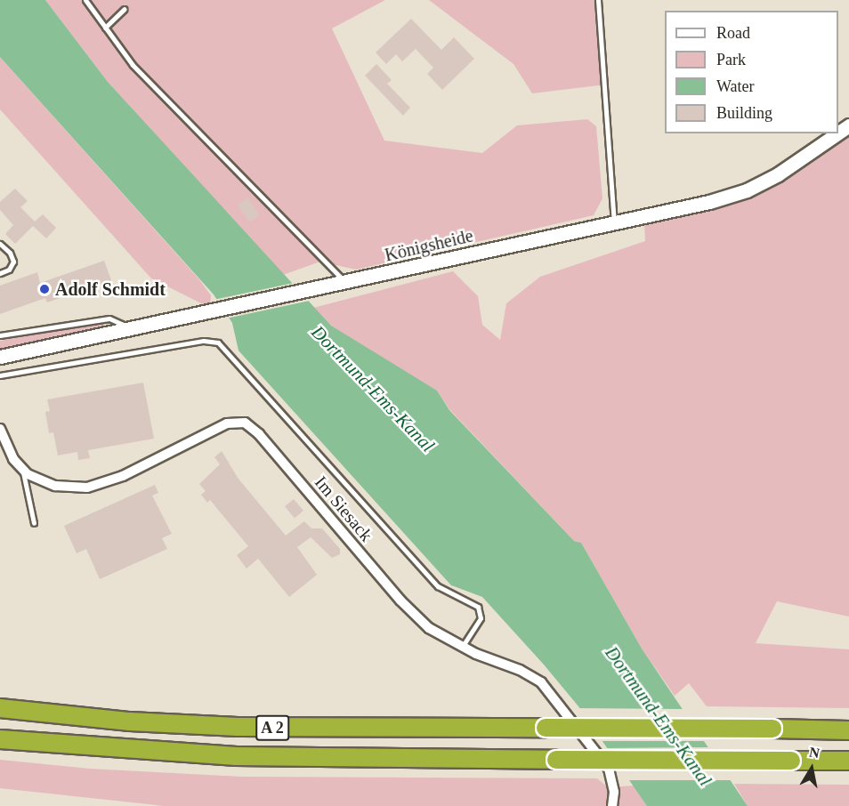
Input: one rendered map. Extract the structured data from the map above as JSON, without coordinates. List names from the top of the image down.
{
  "streets": {
    "highway": ["A 2"],
    "main road": ["Königsheide"],
    "street": ["Im Siesack"]
  },
  "water": ["Dortmund-Ems-Kanal"],
  "places": ["Adolf Schmidt"],
  "legend": [
    "Road",
    "Park",
    "Water",
    "Building"
  ],
  "north": "top"
}
